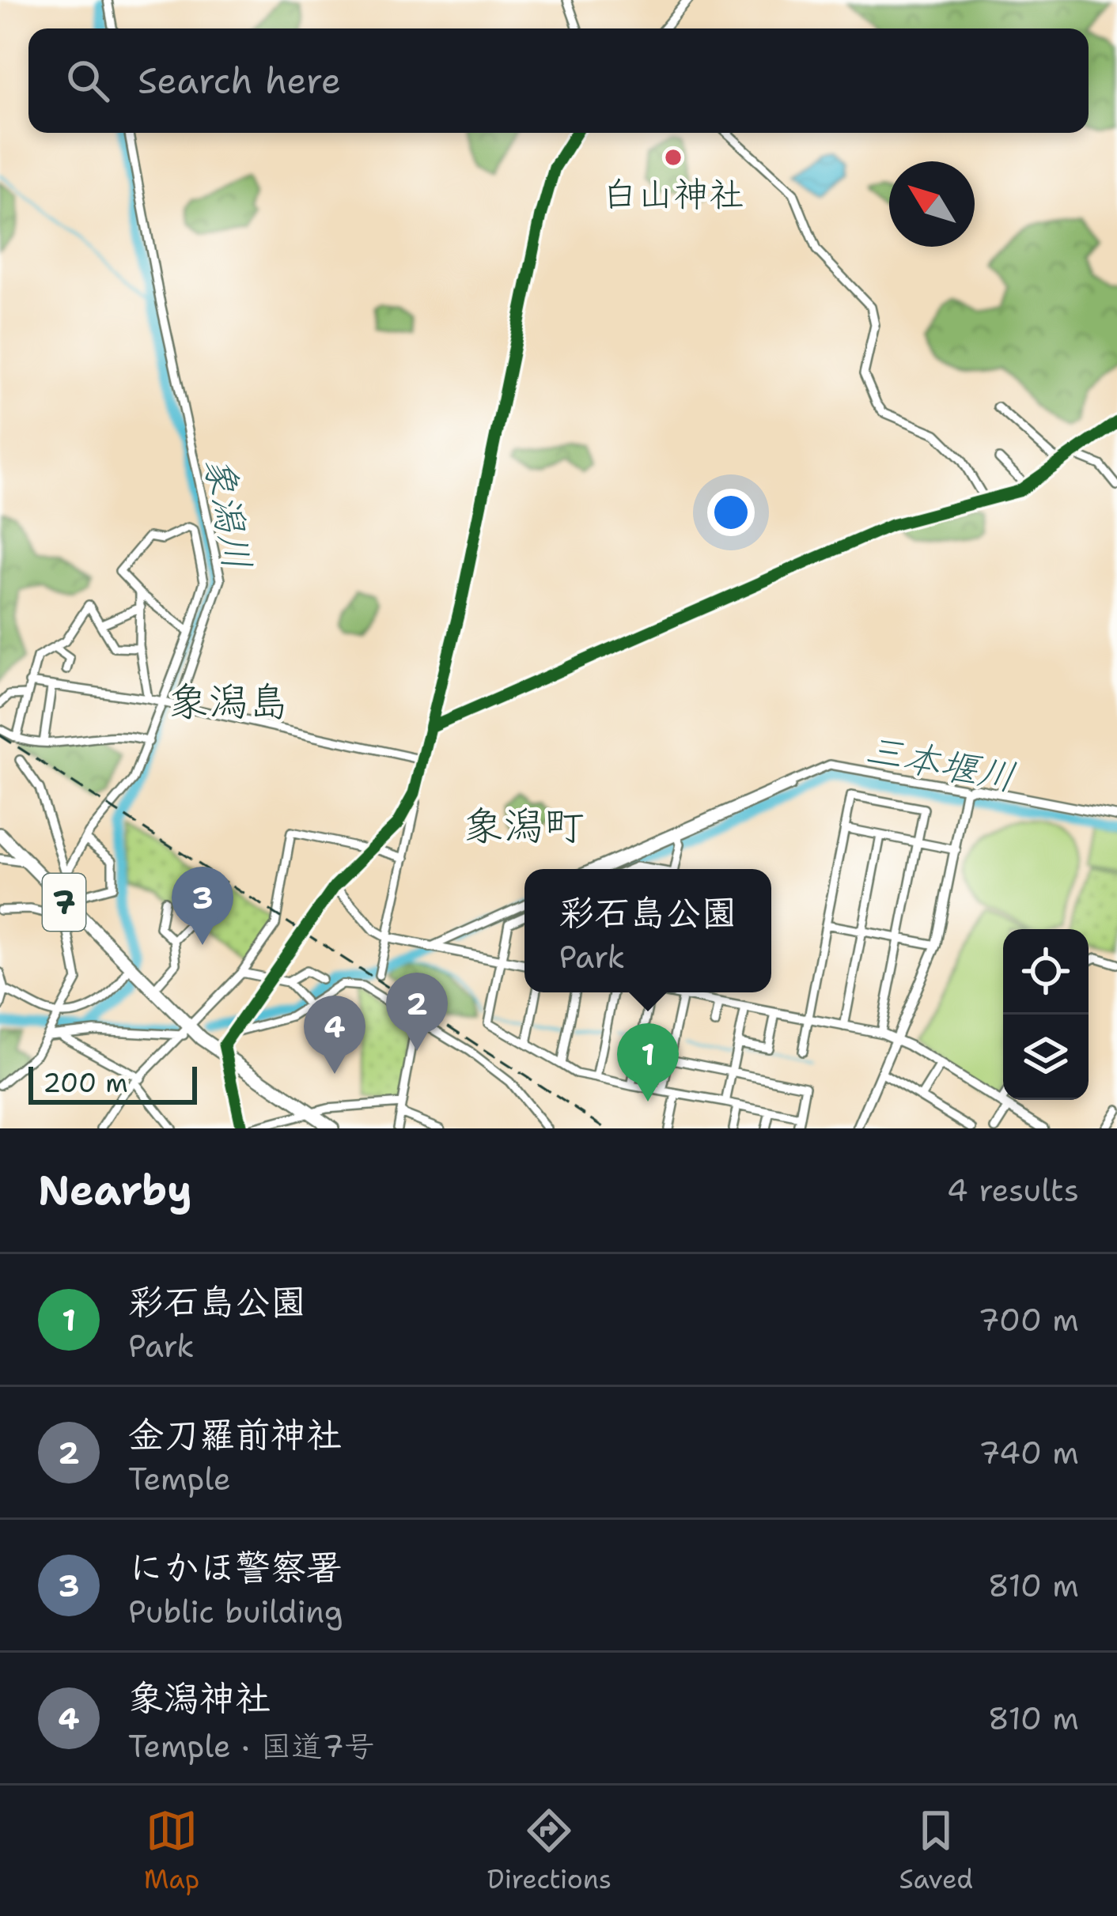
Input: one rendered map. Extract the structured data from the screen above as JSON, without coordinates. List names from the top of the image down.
{
  "streets": {
    "highway": ["7"]
  },
  "districts": ["象潟島", "象潟町"],
  "water": ["象潟川", "三本堰川"],
  "places": ["白山神社"],
  "scale_bar": "200 m",
  "north": "top left",
  "page": {
    "search": "Search here",
    "pins": [
      "3",
      "2",
      "4",
      "1"
    ],
    "popup": ["彩石島公園", "Park"],
    "scale": "200 m",
    "heading": ["Nearby", "4 results"],
    "list": [
      {
        "mark": "1",
        "name": "彩石島公園",
        "note": "Park",
        "value": "700 m"
      },
      {
        "mark": "2",
        "name": "金刀羅前神社",
        "note": "Temple",
        "value": "740 m"
      },
      {
        "mark": "3",
        "name": "にかほ警察署",
        "note": "Public building",
        "value": "810 m"
      },
      {
        "mark": "4",
        "name": "象潟神社",
        "note": "Temple · 国道7号",
        "value": "810 m"
      }
    ],
    "nav": ["Map", "Directions", "Saved"]
  }
}
